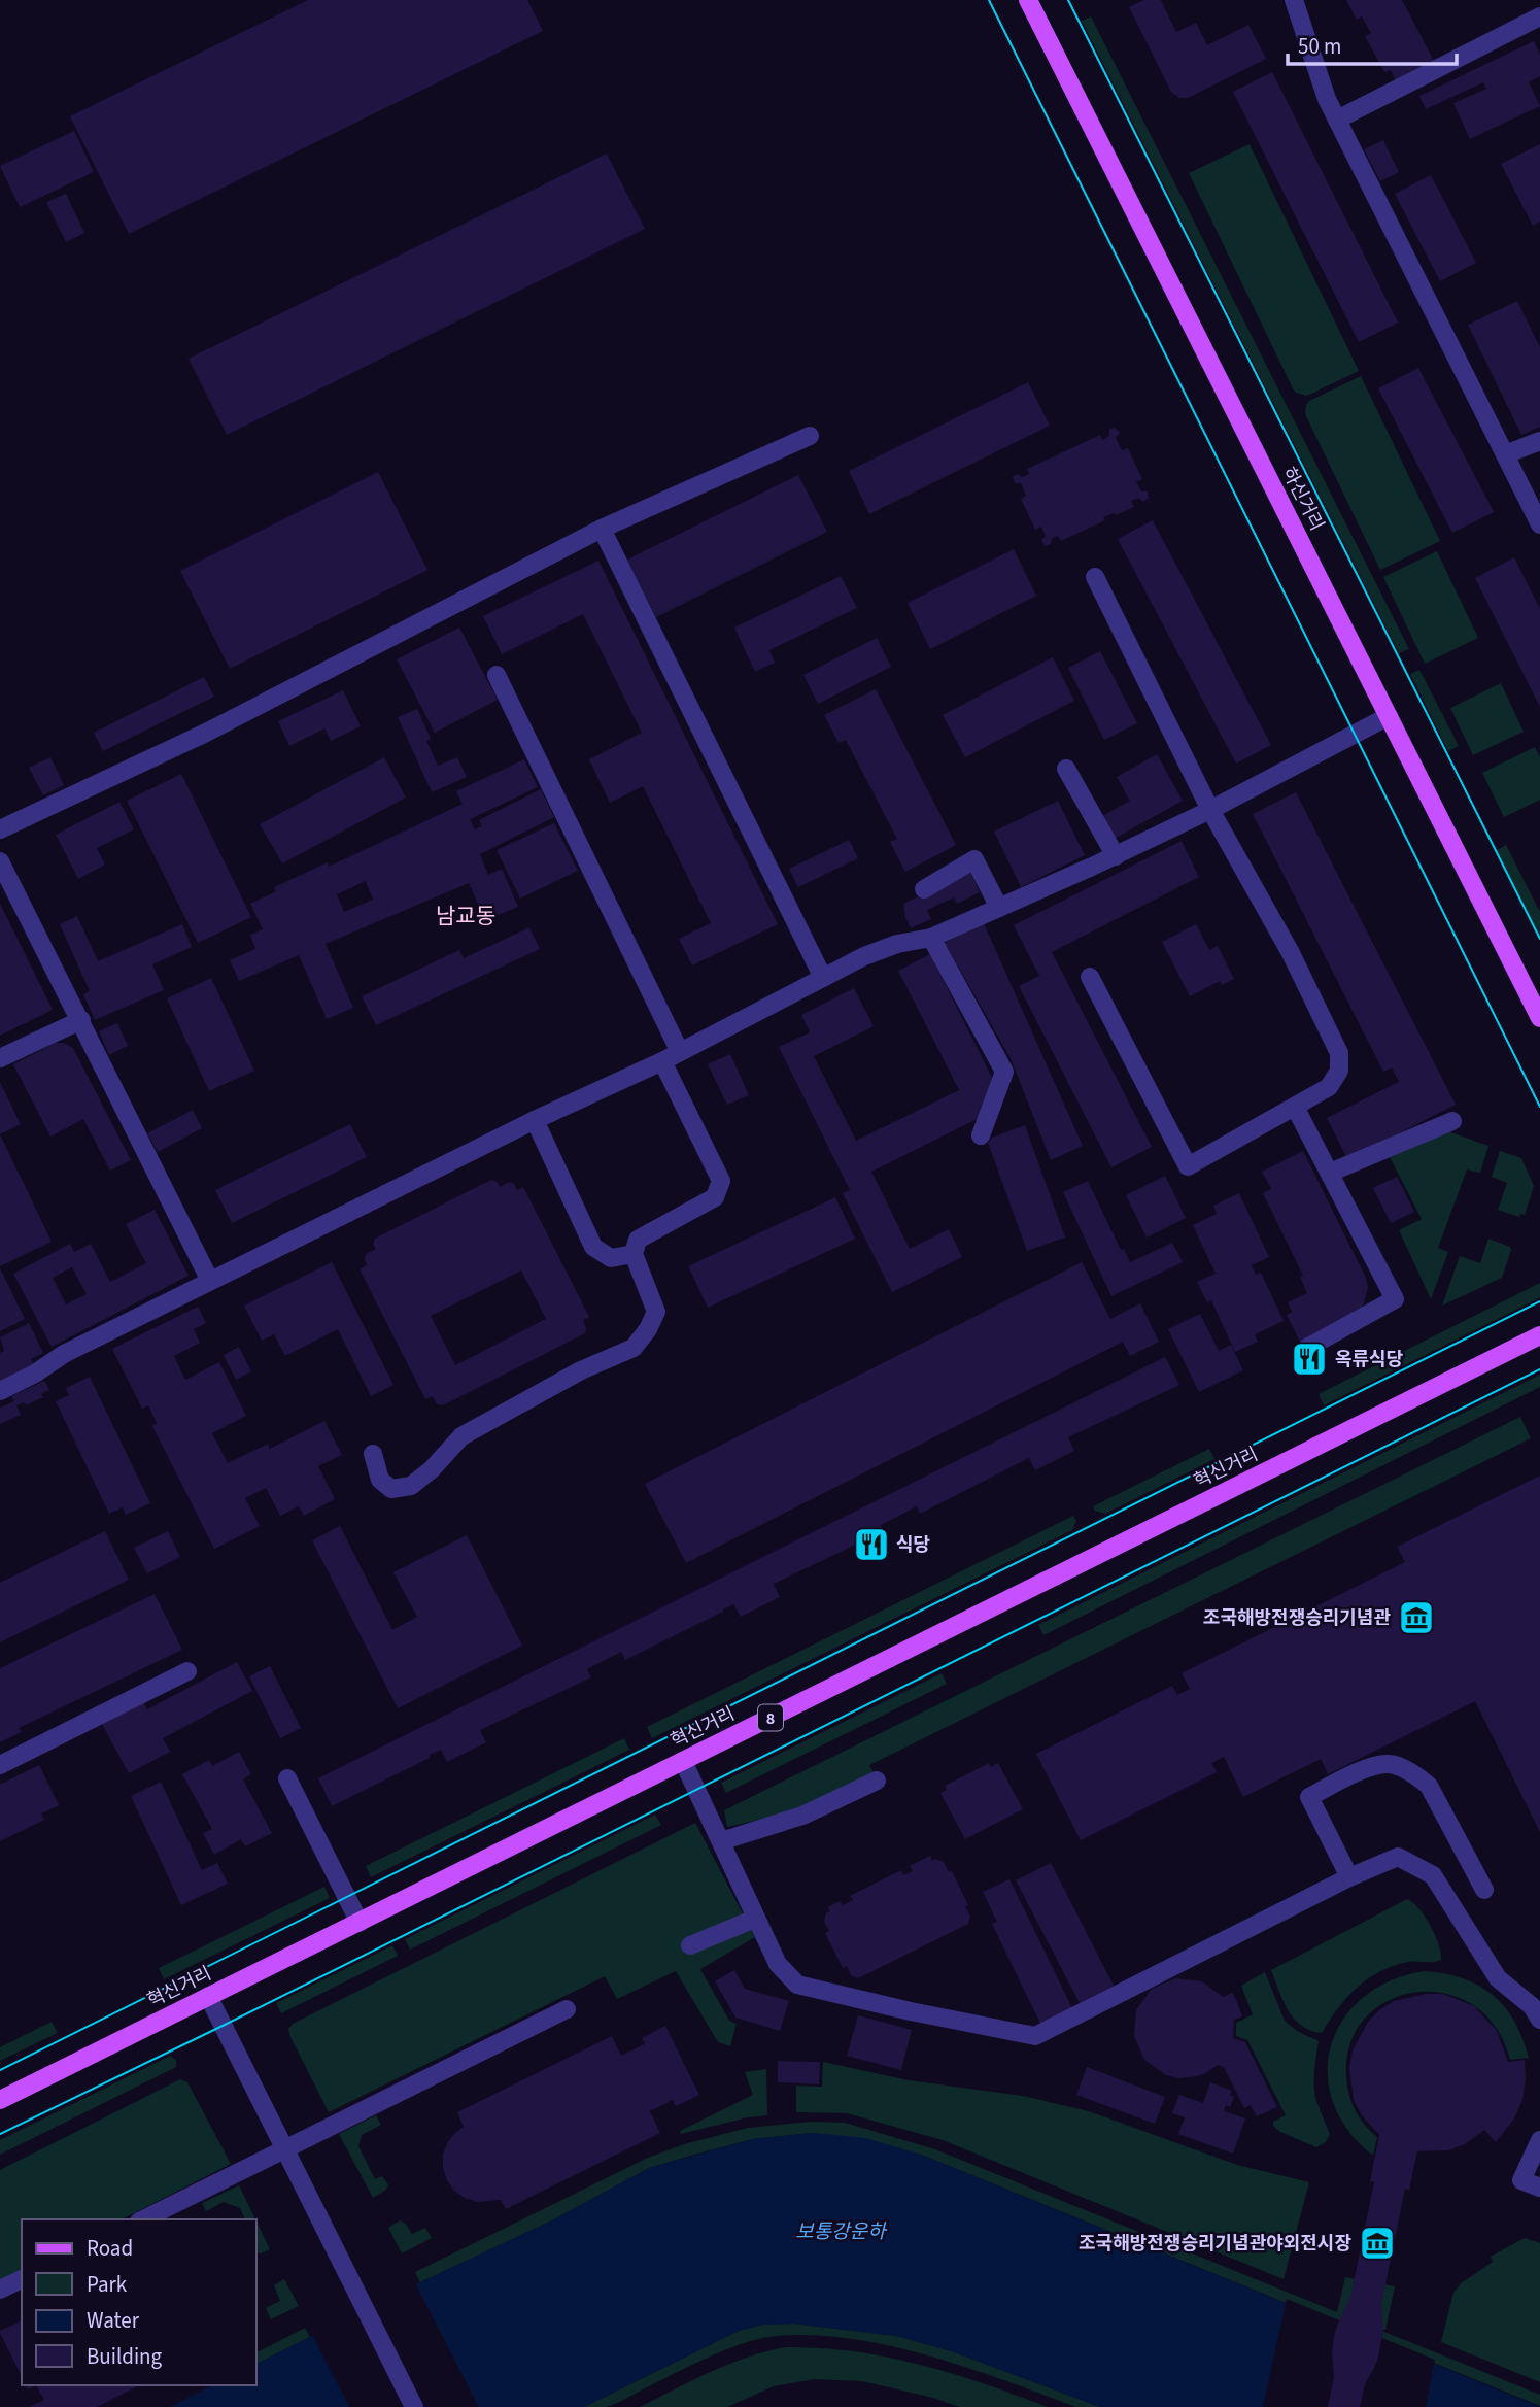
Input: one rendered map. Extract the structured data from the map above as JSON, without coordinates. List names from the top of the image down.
{
  "streets": {
    "main road": ["하신거리", "혁신거리", "8"]
  },
  "districts": ["남교동"],
  "water": ["보통강운하"],
  "places": {
    "restaurant": ["옥류식당", "식당"],
    "museum": ["조국해방전쟁승리기념관", "조국해방전쟁승리기념관야외전시장"]
  },
  "legend": [
    "Road",
    "Park",
    "Water",
    "Building"
  ],
  "scale_bar": "50 m"
}
